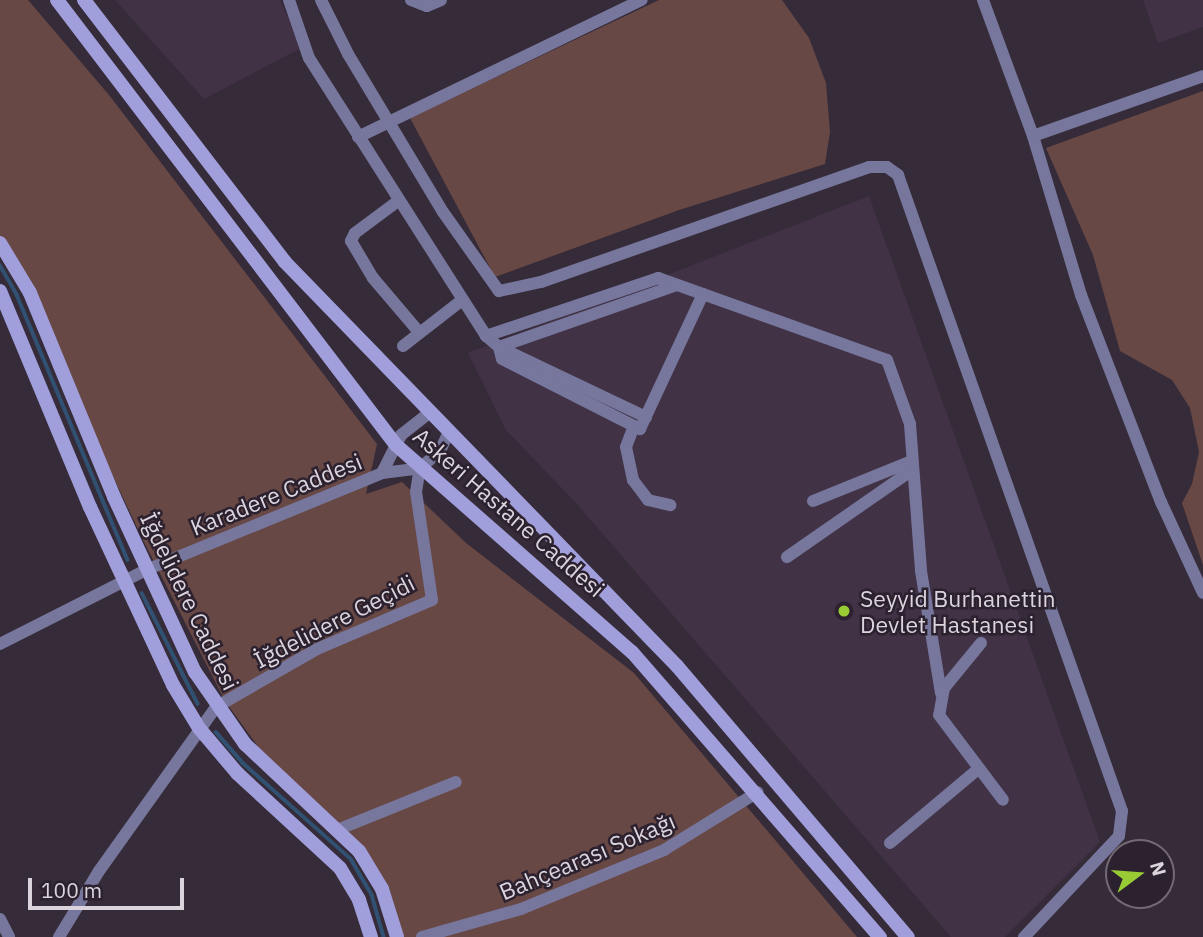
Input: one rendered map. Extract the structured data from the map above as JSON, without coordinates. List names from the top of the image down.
{
  "streets": {
    "street": [
      "Karadere Caddesi",
      "Askeri Hastane Caddesi",
      "İğdelidere Caddesi",
      "İğdelidere Geçidi",
      "Bahçearası Sokağı"
    ]
  },
  "crossings": [
    ["Karadere Caddesi", "Askeri Hastane Caddesi"],
    ["Karadere Caddesi", "İğdelidere Caddesi"],
    ["Karadere Caddesi", "İğdelidere Geçidi"],
    ["Askeri Hastane Caddesi", "İğdelidere Geçidi"],
    ["Askeri Hastane Caddesi", "Bahçearası Sokağı"],
    ["İğdelidere Caddesi", "İğdelidere Geçidi"]
  ],
  "places": ["Seyyid Burhanettin Devlet Hastanesi"],
  "scale_bar": "100 m",
  "north": "right"
}
